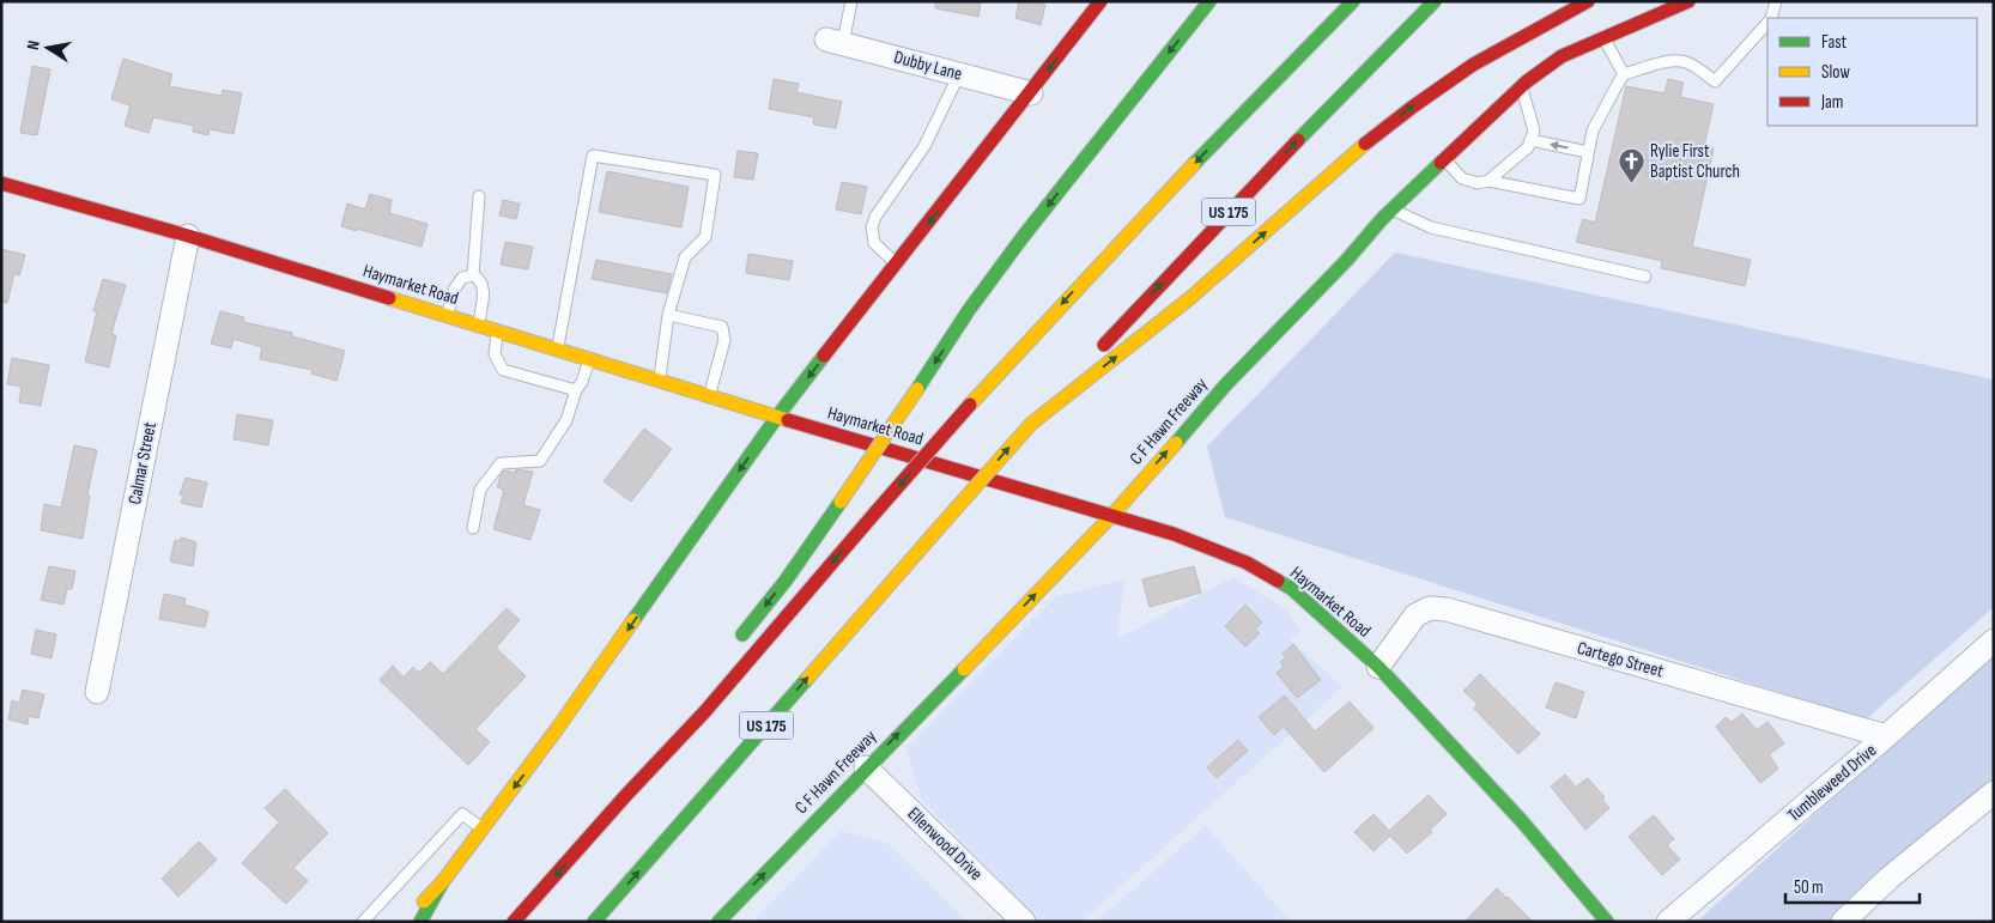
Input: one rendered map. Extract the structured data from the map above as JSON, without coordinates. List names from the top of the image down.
{
  "streets": {
    "main road": ["US 175", "Haymarket Road", "C F Hawn Freeway"],
    "street": [
      "Dubby Lane",
      "Calmar Street",
      "Cartego Street",
      "Tumbleweed Drive",
      "Ellenwood Drive"
    ]
  },
  "crossings": [
    ["Haymarket Road", "C F Hawn Freeway"],
    ["Haymarket Road", "Calmar Street"],
    ["Haymarket Road", "Cartego Street"],
    ["C F Hawn Freeway", "Ellenwood Drive"],
    ["Cartego Street", "Tumbleweed Drive"]
  ],
  "places": {
    "church": ["Rylie First Baptist Church"]
  },
  "legend": ["Fast", "Slow", "Jam"],
  "scale_bar": "50 m",
  "north": "left"
}
